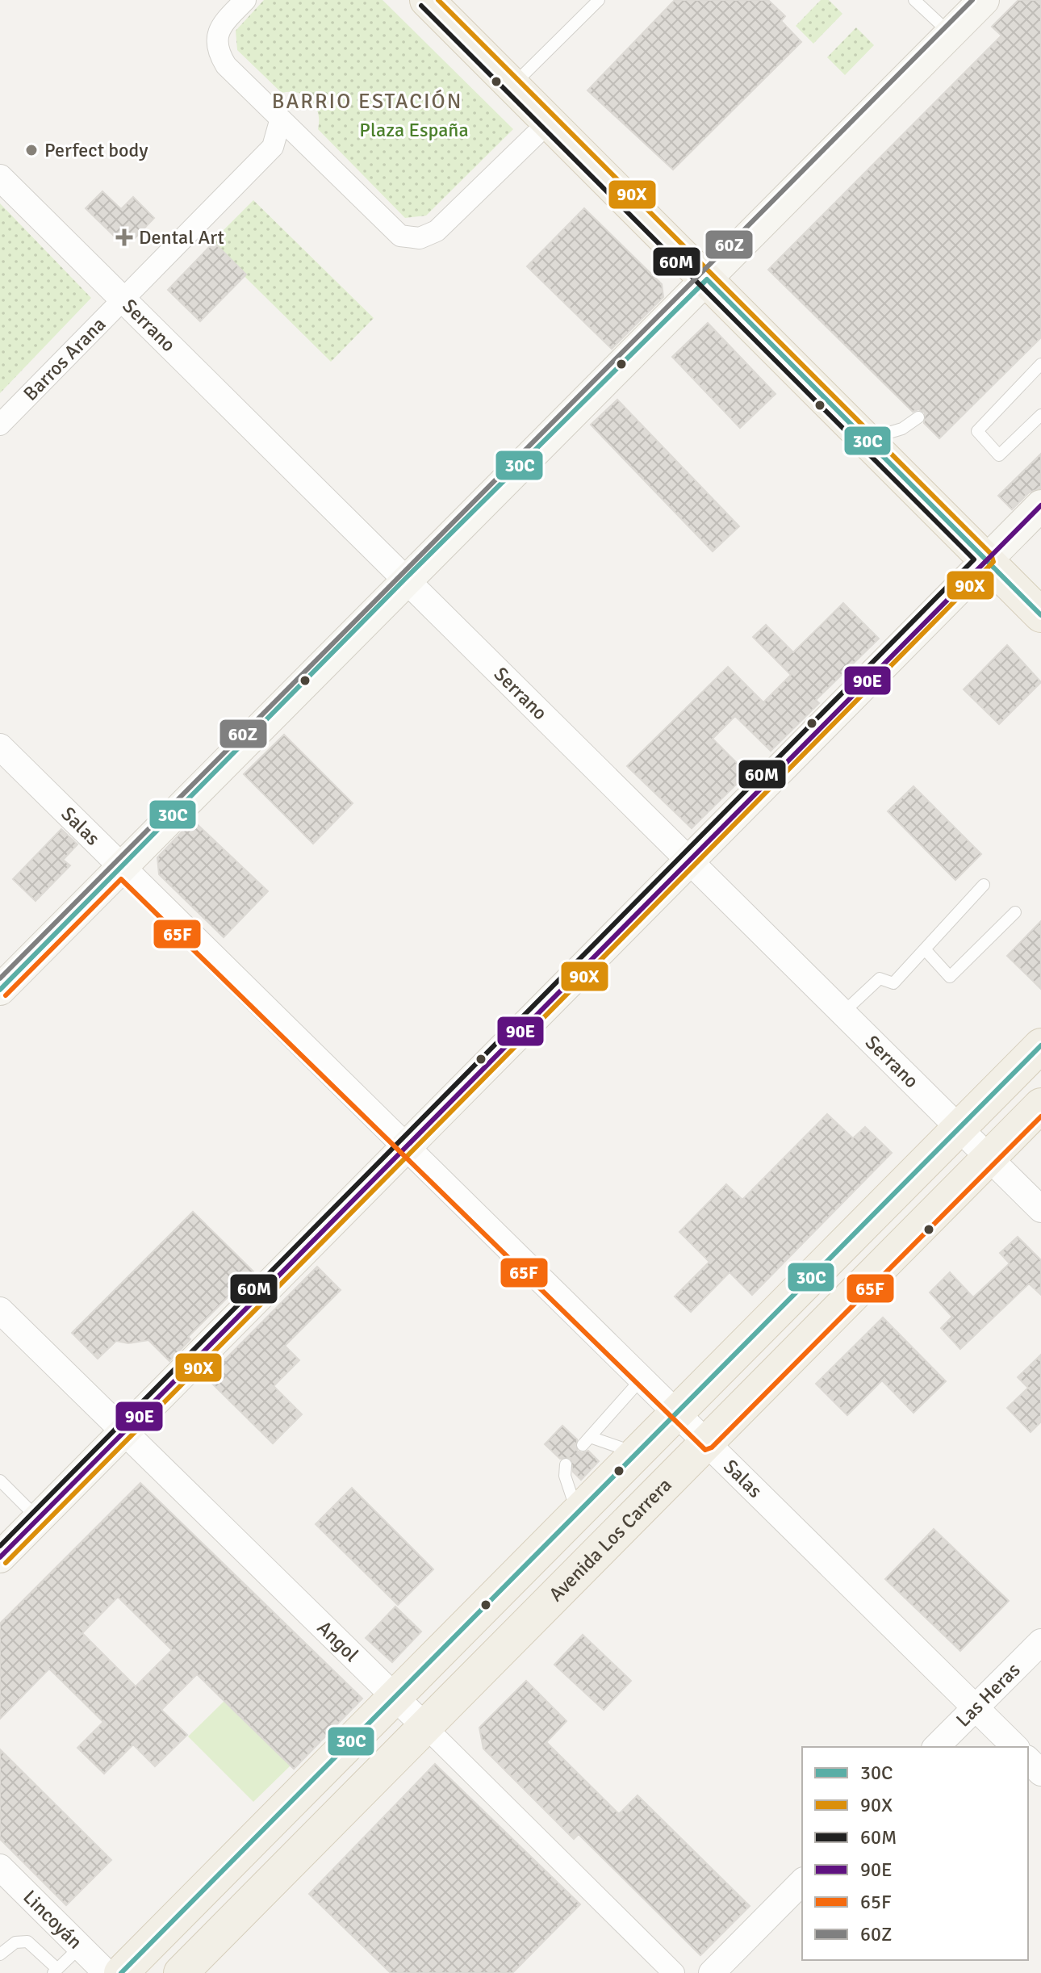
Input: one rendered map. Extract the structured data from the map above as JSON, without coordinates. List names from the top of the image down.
{
  "streets": {
    "main road": ["Avenida Los Carrera"],
    "street": [
      "Serrano",
      "Barros Arana",
      "Salas",
      "Angol",
      "Las Heras",
      "Lincoyán"
    ]
  },
  "crossings": [
    ["Serrano", "Barros Arana"],
    ["Serrano", "Avenida Los Carrera"],
    ["Salas", "Avenida Los Carrera"],
    ["Salas", "Las Heras"],
    ["Avenida Los Carrera", "Angol"]
  ],
  "districts": ["BARRIO ESTACIÓN"],
  "parks": ["Plaza España"],
  "places": {
    "other": ["Perfect body"],
    "health": ["Dental Art"]
  },
  "lines": [
    "transit line 90X",
    "transit line 60Z",
    "transit line 60M",
    "transit line 30C",
    "transit line 90E",
    "transit line 65F"
  ],
  "legend": [
    "30C",
    "90X",
    "60M",
    "90E",
    "65F",
    "60Z"
  ]
}
